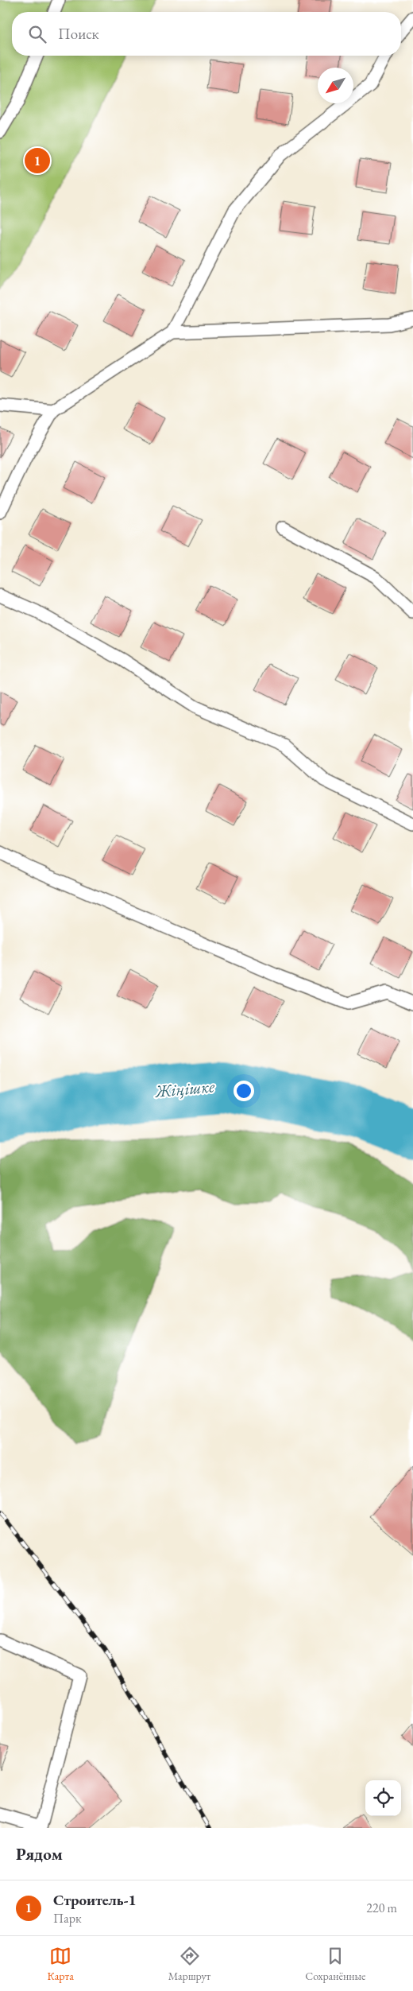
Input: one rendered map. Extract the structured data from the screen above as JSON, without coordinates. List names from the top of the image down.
{
  "water": ["Жіңішке"],
  "north": "bottom left",
  "page": {
    "search": "Поиск",
    "pins": "1",
    "heading": "Рядом",
    "list": [
      {
        "mark": "1",
        "name": "Строитель-1",
        "note": "Парк",
        "value": "220 m"
      }
    ],
    "nav": ["Карта", "Маршрут", "Сохранённые"]
  }
}
